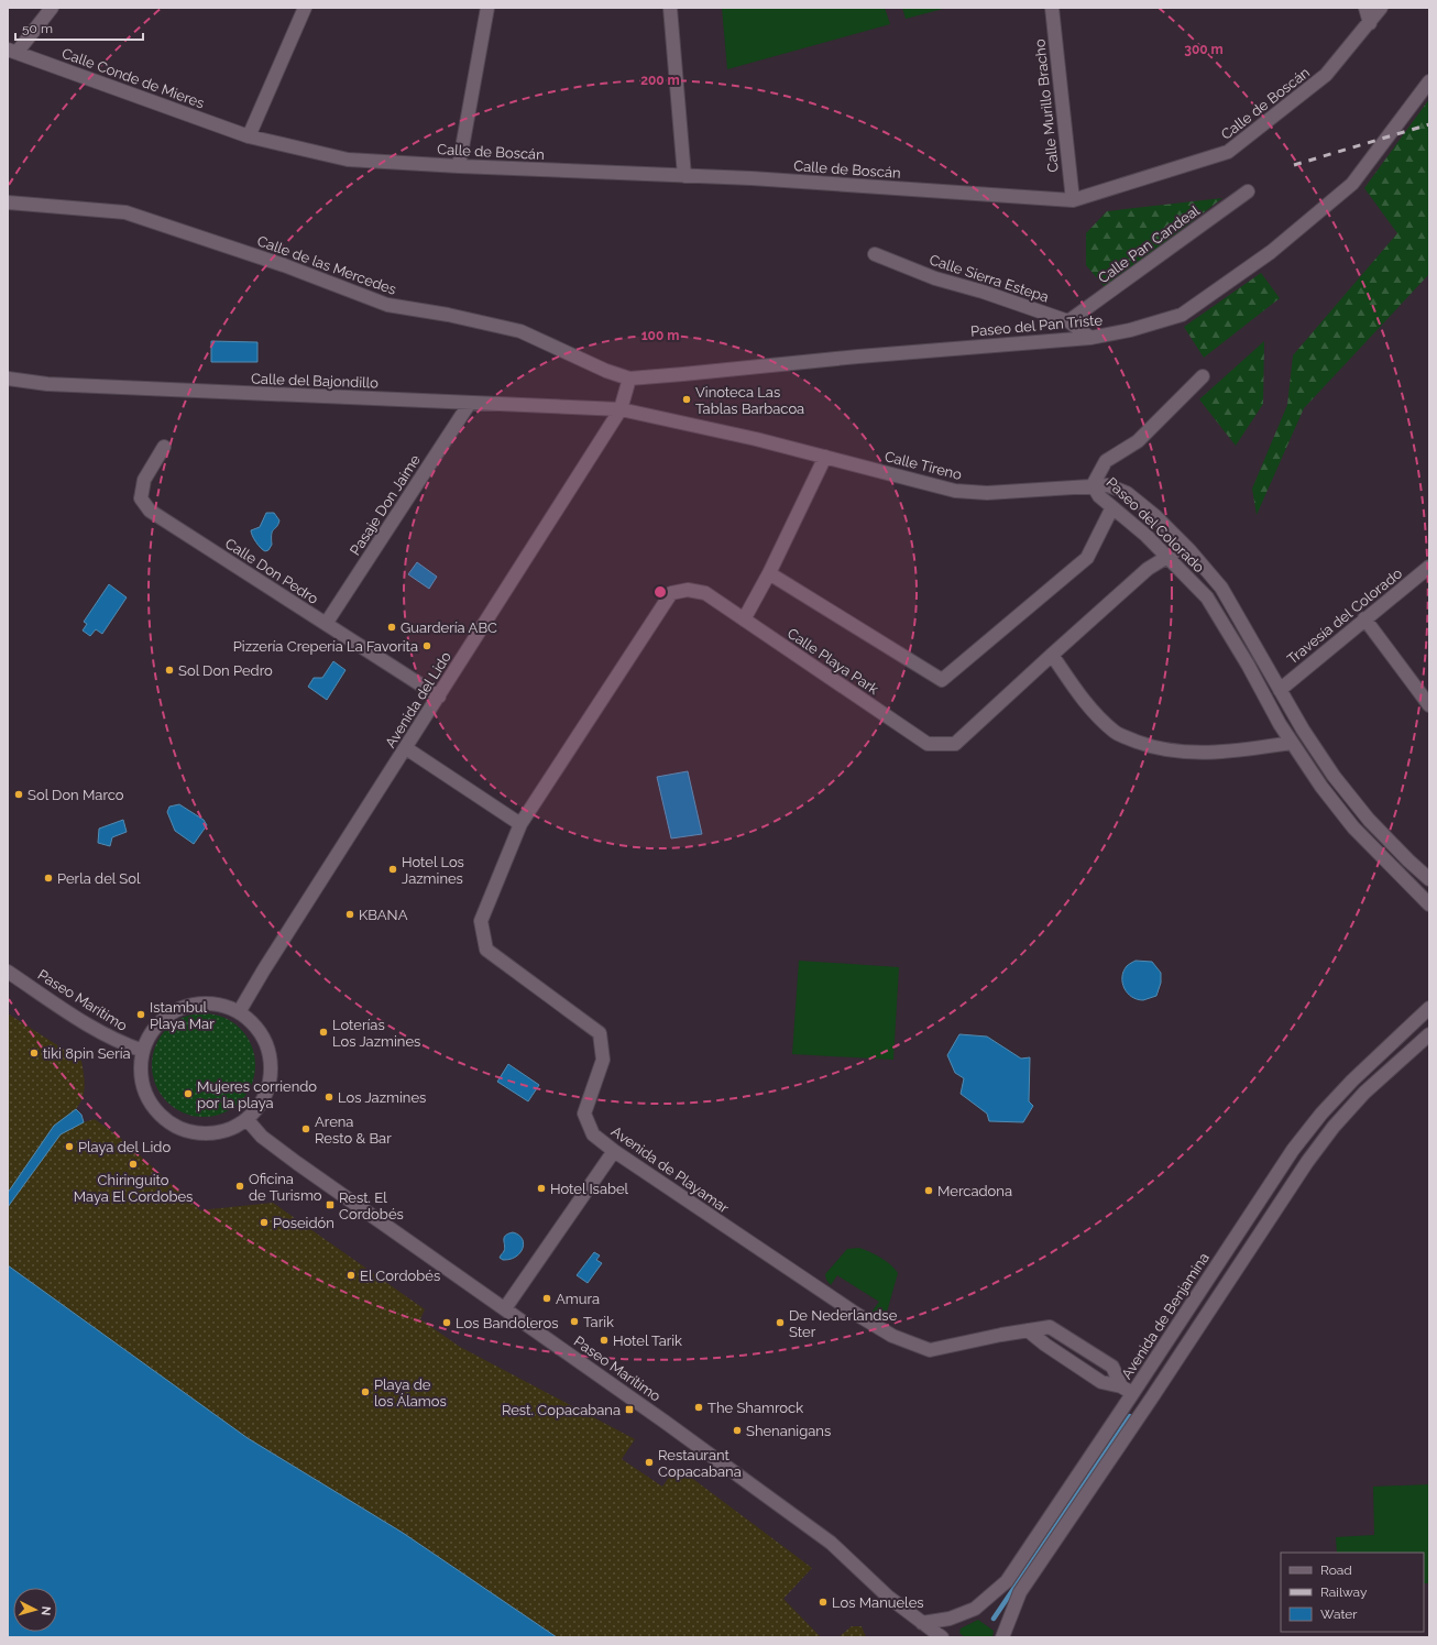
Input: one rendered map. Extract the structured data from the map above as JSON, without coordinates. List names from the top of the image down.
{
  "streets": {
    "street": [
      "Calle Conde de Mieres",
      "Calle de Boscán",
      "Calle Murillo Bracho",
      "Calle Pan Candeal",
      "Calle de las Mercedes",
      "Calle Sierra Estepa",
      "Paseo del Pan Triste",
      "Calle del Bajondillo",
      "Calle Tireno",
      "Pasaje Don Jaime",
      "Paseo del Colorado",
      "Calle Don Pedro",
      "Travesía del Colorado",
      "Calle Playa Park",
      "Avenida del Lido",
      "Paseo Marítimo",
      "Avenida de Playamar",
      "Avenida de Benjamina"
    ]
  },
  "crossings": [
    ["Calle Conde de Mieres", "Calle de Boscán"],
    ["Calle de Boscán", "Calle Murillo Bracho"],
    ["Calle Pan Candeal", "Calle Sierra Estepa"],
    ["Calle de las Mercedes", "Paseo del Pan Triste"],
    ["Calle de las Mercedes", "Avenida del Lido"],
    ["Calle Sierra Estepa", "Paseo del Pan Triste"],
    ["Paseo del Pan Triste", "Avenida del Lido"],
    ["Calle del Bajondillo", "Calle Tireno"],
    ["Calle del Bajondillo", "Pasaje Don Jaime"],
    ["Calle del Bajondillo", "Avenida del Lido"],
    ["Calle Tireno", "Paseo del Colorado"],
    ["Calle Tireno", "Avenida del Lido"],
    ["Pasaje Don Jaime", "Calle Don Pedro"],
    ["Paseo del Colorado", "Travesía del Colorado"],
    ["Paseo del Colorado", "Calle Playa Park"],
    ["Calle Don Pedro", "Avenida del Lido"],
    ["Calle Playa Park", "Avenida de Playamar"],
    ["Avenida del Lido", "Paseo Marítimo"],
    ["Paseo Marítimo", "Avenida de Benjamina"],
    ["Avenida de Playamar", "Avenida de Benjamina"]
  ],
  "places": {
    "other": [
      "Vinoteca Las Tablas Barbacoa",
      "Guardería ABC",
      "Pizzería Crepería La Favorita",
      "Sol Don Pedro",
      "Sol Don Marco",
      "Hotel Los Jazmines",
      "Perla del Sol",
      "KBANA",
      "Istambul Playa Mar",
      "Loterías Los Jazmines",
      "tiki 8pin Sería",
      "Mujeres corriendo por la playa",
      "Los Jazmines",
      "Arena Resto & Bar",
      "Playa del Lido",
      "Chiringuito Maya El Cordobes",
      "Oficina de Turismo",
      "Hotel Isabel",
      "Mercadona",
      "Poseidón",
      "El Cordobés",
      "Amura",
      "Tarik",
      "Los Bandoleros",
      "De Nederlandse Ster",
      "Hotel Tarik",
      "Playa de los Álamos",
      "The Shamrock",
      "Shenanigans",
      "Restaurant Copacabana",
      "Los Manueles"
    ],
    "transit": ["Rest. El Cordobés", "Rest. Copacabana"]
  },
  "legend": ["Road", "Railway", "Water"],
  "scale_bar": "50 m",
  "north": "right",
  "rings": ["300 m", "200 m", "100 m"]
}
